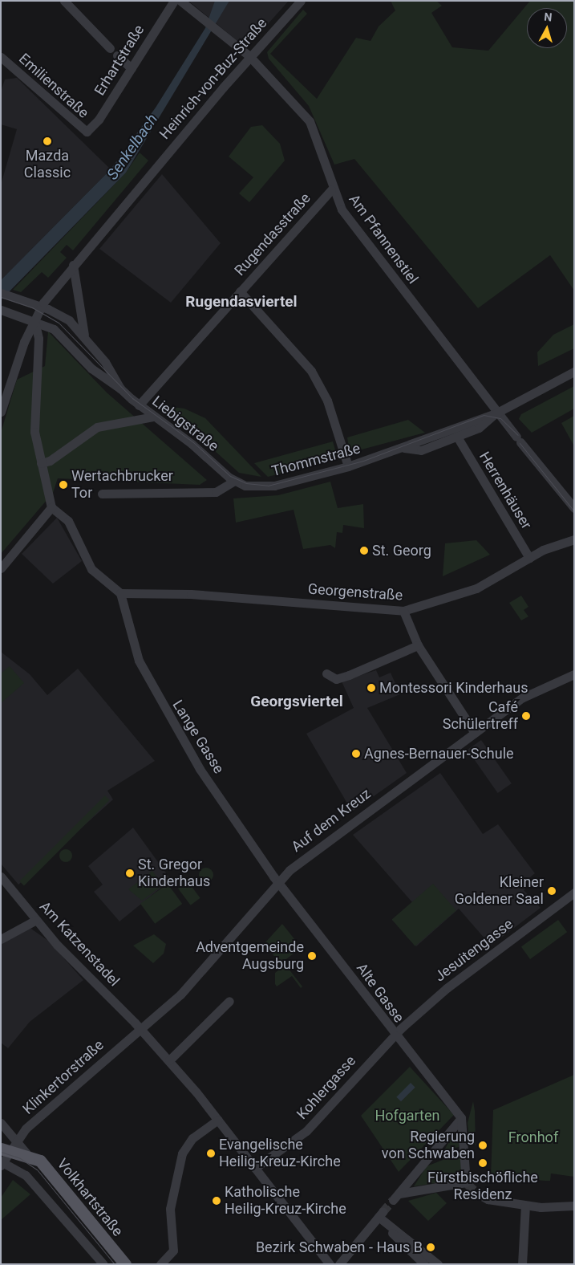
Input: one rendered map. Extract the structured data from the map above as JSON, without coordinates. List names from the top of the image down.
{
  "streets": {
    "main road": ["Volkhartstraße"],
    "street": [
      "Erhartstraße",
      "Heinrich-von-Buz-Straße",
      "Emilienstraße",
      "Rugendasstraße",
      "Am Pfannenstiel",
      "Liebigstraße",
      "Thommstraße",
      "Herrenhäuser",
      "Georgenstraße",
      "Lange Gasse",
      "Auf dem Kreuz",
      "Am Katzenstadel",
      "Jesuitengasse",
      "Alte Gasse",
      "Klinkertorstraße",
      "Kohlergasse"
    ]
  },
  "crossings": [
    ["Erhartstraße", "Emilienstraße"],
    ["Heinrich-von-Buz-Straße", "Am Pfannenstiel"],
    ["Heinrich-von-Buz-Straße", "Liebigstraße"],
    ["Rugendasstraße", "Am Pfannenstiel"],
    ["Rugendasstraße", "Liebigstraße"],
    ["Am Pfannenstiel", "Thommstraße"],
    ["Liebigstraße", "Thommstraße"],
    ["Thommstraße", "Herrenhäuser"],
    ["Herrenhäuser", "Georgenstraße"],
    ["Georgenstraße", "Lange Gasse"],
    ["Lange Gasse", "Auf dem Kreuz"],
    ["Lange Gasse", "Alte Gasse"],
    ["Auf dem Kreuz", "Am Katzenstadel"],
    ["Auf dem Kreuz", "Alte Gasse"],
    ["Auf dem Kreuz", "Klinkertorstraße"],
    ["Am Katzenstadel", "Klinkertorstraße"],
    ["Am Katzenstadel", "Kohlergasse"],
    ["Jesuitengasse", "Alte Gasse"],
    ["Jesuitengasse", "Kohlergasse"],
    ["Alte Gasse", "Kohlergasse"],
    ["Klinkertorstraße", "Volkhartstraße"]
  ],
  "districts": ["Rugendasviertel", "Georgsviertel"],
  "water": ["Senkelbach"],
  "parks": ["Hofgarten", "Fronhof"],
  "places": [
    "Mazda Classic",
    "Wertachbrucker Tor",
    "St. Georg",
    "Montessori Kinderhaus",
    "Café Schülertreff",
    "Agnes-Bernauer-Schule",
    "St. Gregor Kinderhaus",
    "Kleiner Goldener Saal",
    "Adventgemeinde Augsburg",
    "Regierung von Schwaben",
    "Evangelische Heilig-Kreuz-Kirche",
    "Fürstbischöfliche Residenz",
    "Katholische Heilig-Kreuz-Kirche",
    "Bezirk Schwaben - Haus B"
  ],
  "north": "top"
}
